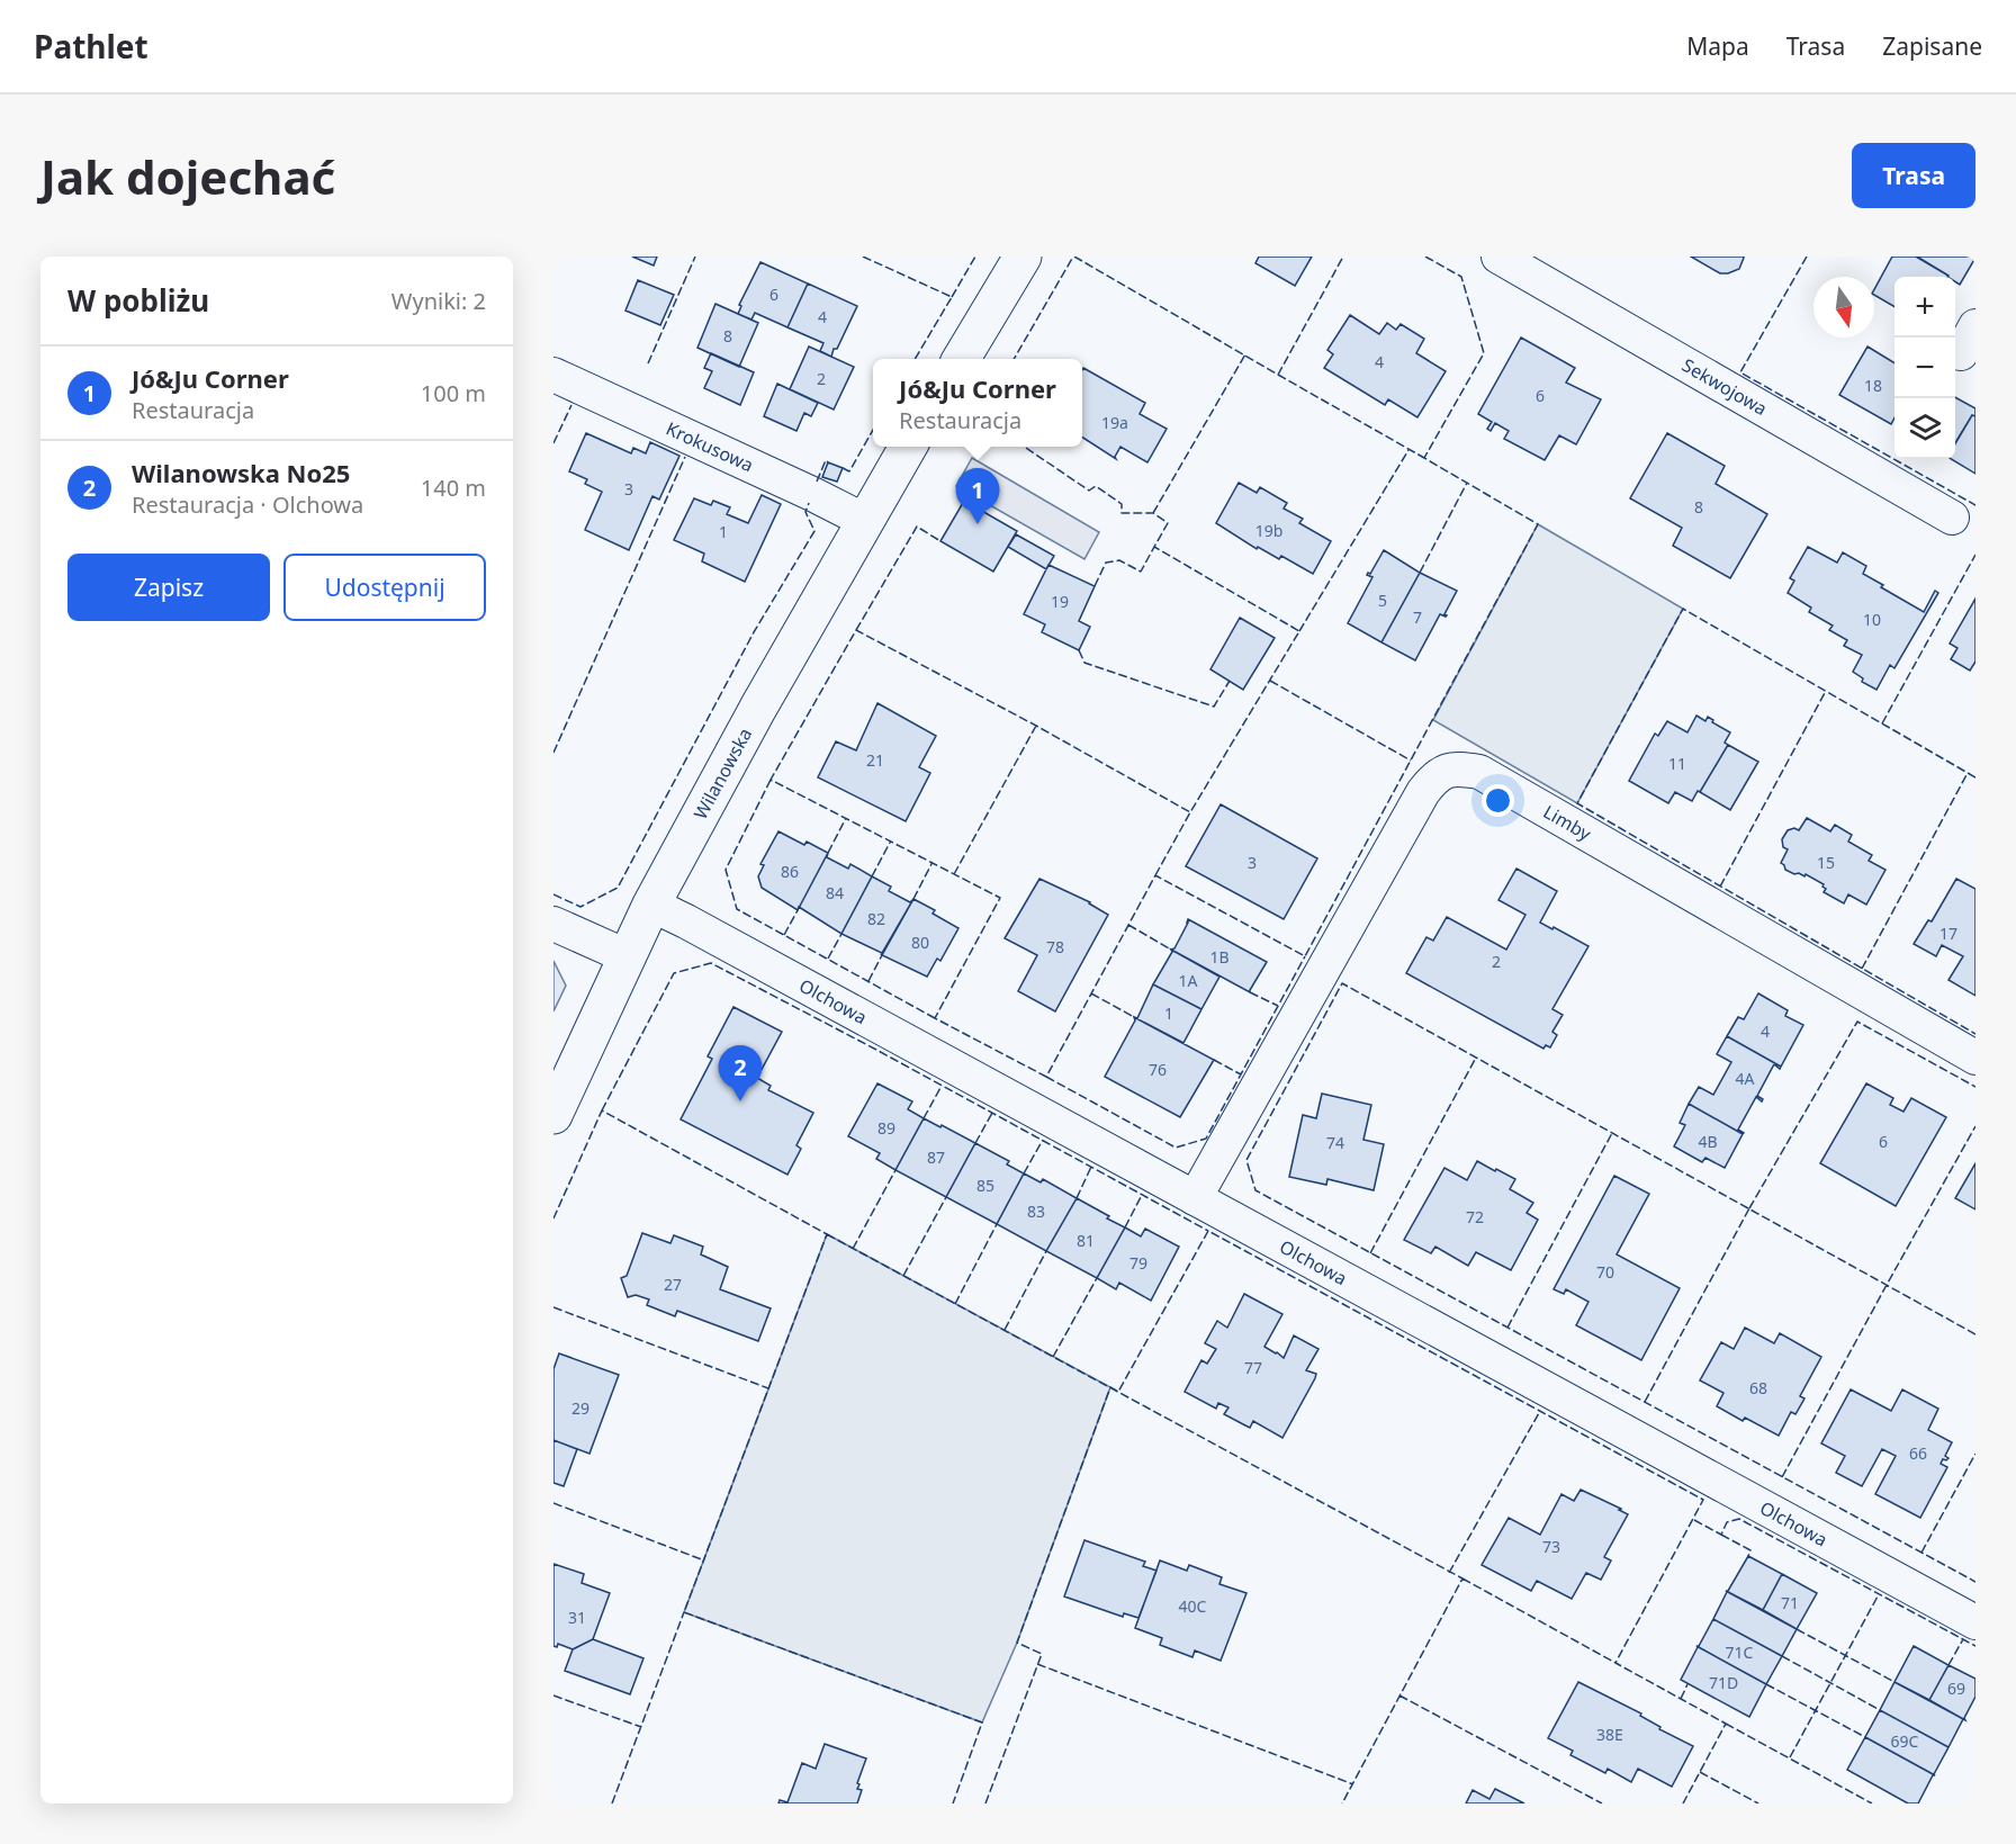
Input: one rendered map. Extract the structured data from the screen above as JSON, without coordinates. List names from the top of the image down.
{
  "streets": {
    "street": [
      "Sekwojowa",
      "Krokusowa",
      "Wilanowska",
      "Limby",
      "Olchowa"
    ]
  },
  "crossings": [
    ["Krokusowa", "Wilanowska"],
    ["Wilanowska", "Olchowa"],
    ["Limby", "Olchowa"]
  ],
  "house_numbers": [
    "6",
    "4",
    "8",
    "4",
    "2",
    "18",
    "6",
    "19a",
    "3",
    "8",
    "19b",
    "1",
    "5",
    "19",
    "7",
    "10",
    "21",
    "11",
    "3",
    "15",
    "86",
    "84",
    "82",
    "17",
    "80",
    "78",
    "1B",
    "2",
    "1A",
    "1",
    "4",
    "76",
    "4A",
    "89",
    "4B",
    "6",
    "74",
    "87",
    "85",
    "83",
    "72",
    "81",
    "79",
    "70",
    "27",
    "77",
    "68",
    "29",
    "66",
    "73",
    "71",
    "40C",
    "31",
    "71C",
    "71D",
    "69",
    "38E",
    "69C"
  ],
  "north": "bottom",
  "page": {
    "header": "Pathlet",
    "nav": ["Mapa", "Trasa", "Zapisane"],
    "buttons": [
      "Trasa",
      ["Zapisz", "Udostępnij"]
    ],
    "title": "Jak dojechać",
    "heading": ["W pobliżu", "Wyniki: 2"],
    "map_buttons": ["+", "−"],
    "list": [
      {
        "mark": "1",
        "name": "Jó&Ju Corner",
        "note": "Restauracja",
        "value": "100 m"
      },
      {
        "mark": "2",
        "name": "Wilanowska No25",
        "note": "Restauracja · Olchowa",
        "value": "140 m"
      }
    ],
    "popup": ["Jó&Ju Corner", "Restauracja"],
    "pins": ["1", "2"]
  }
}
